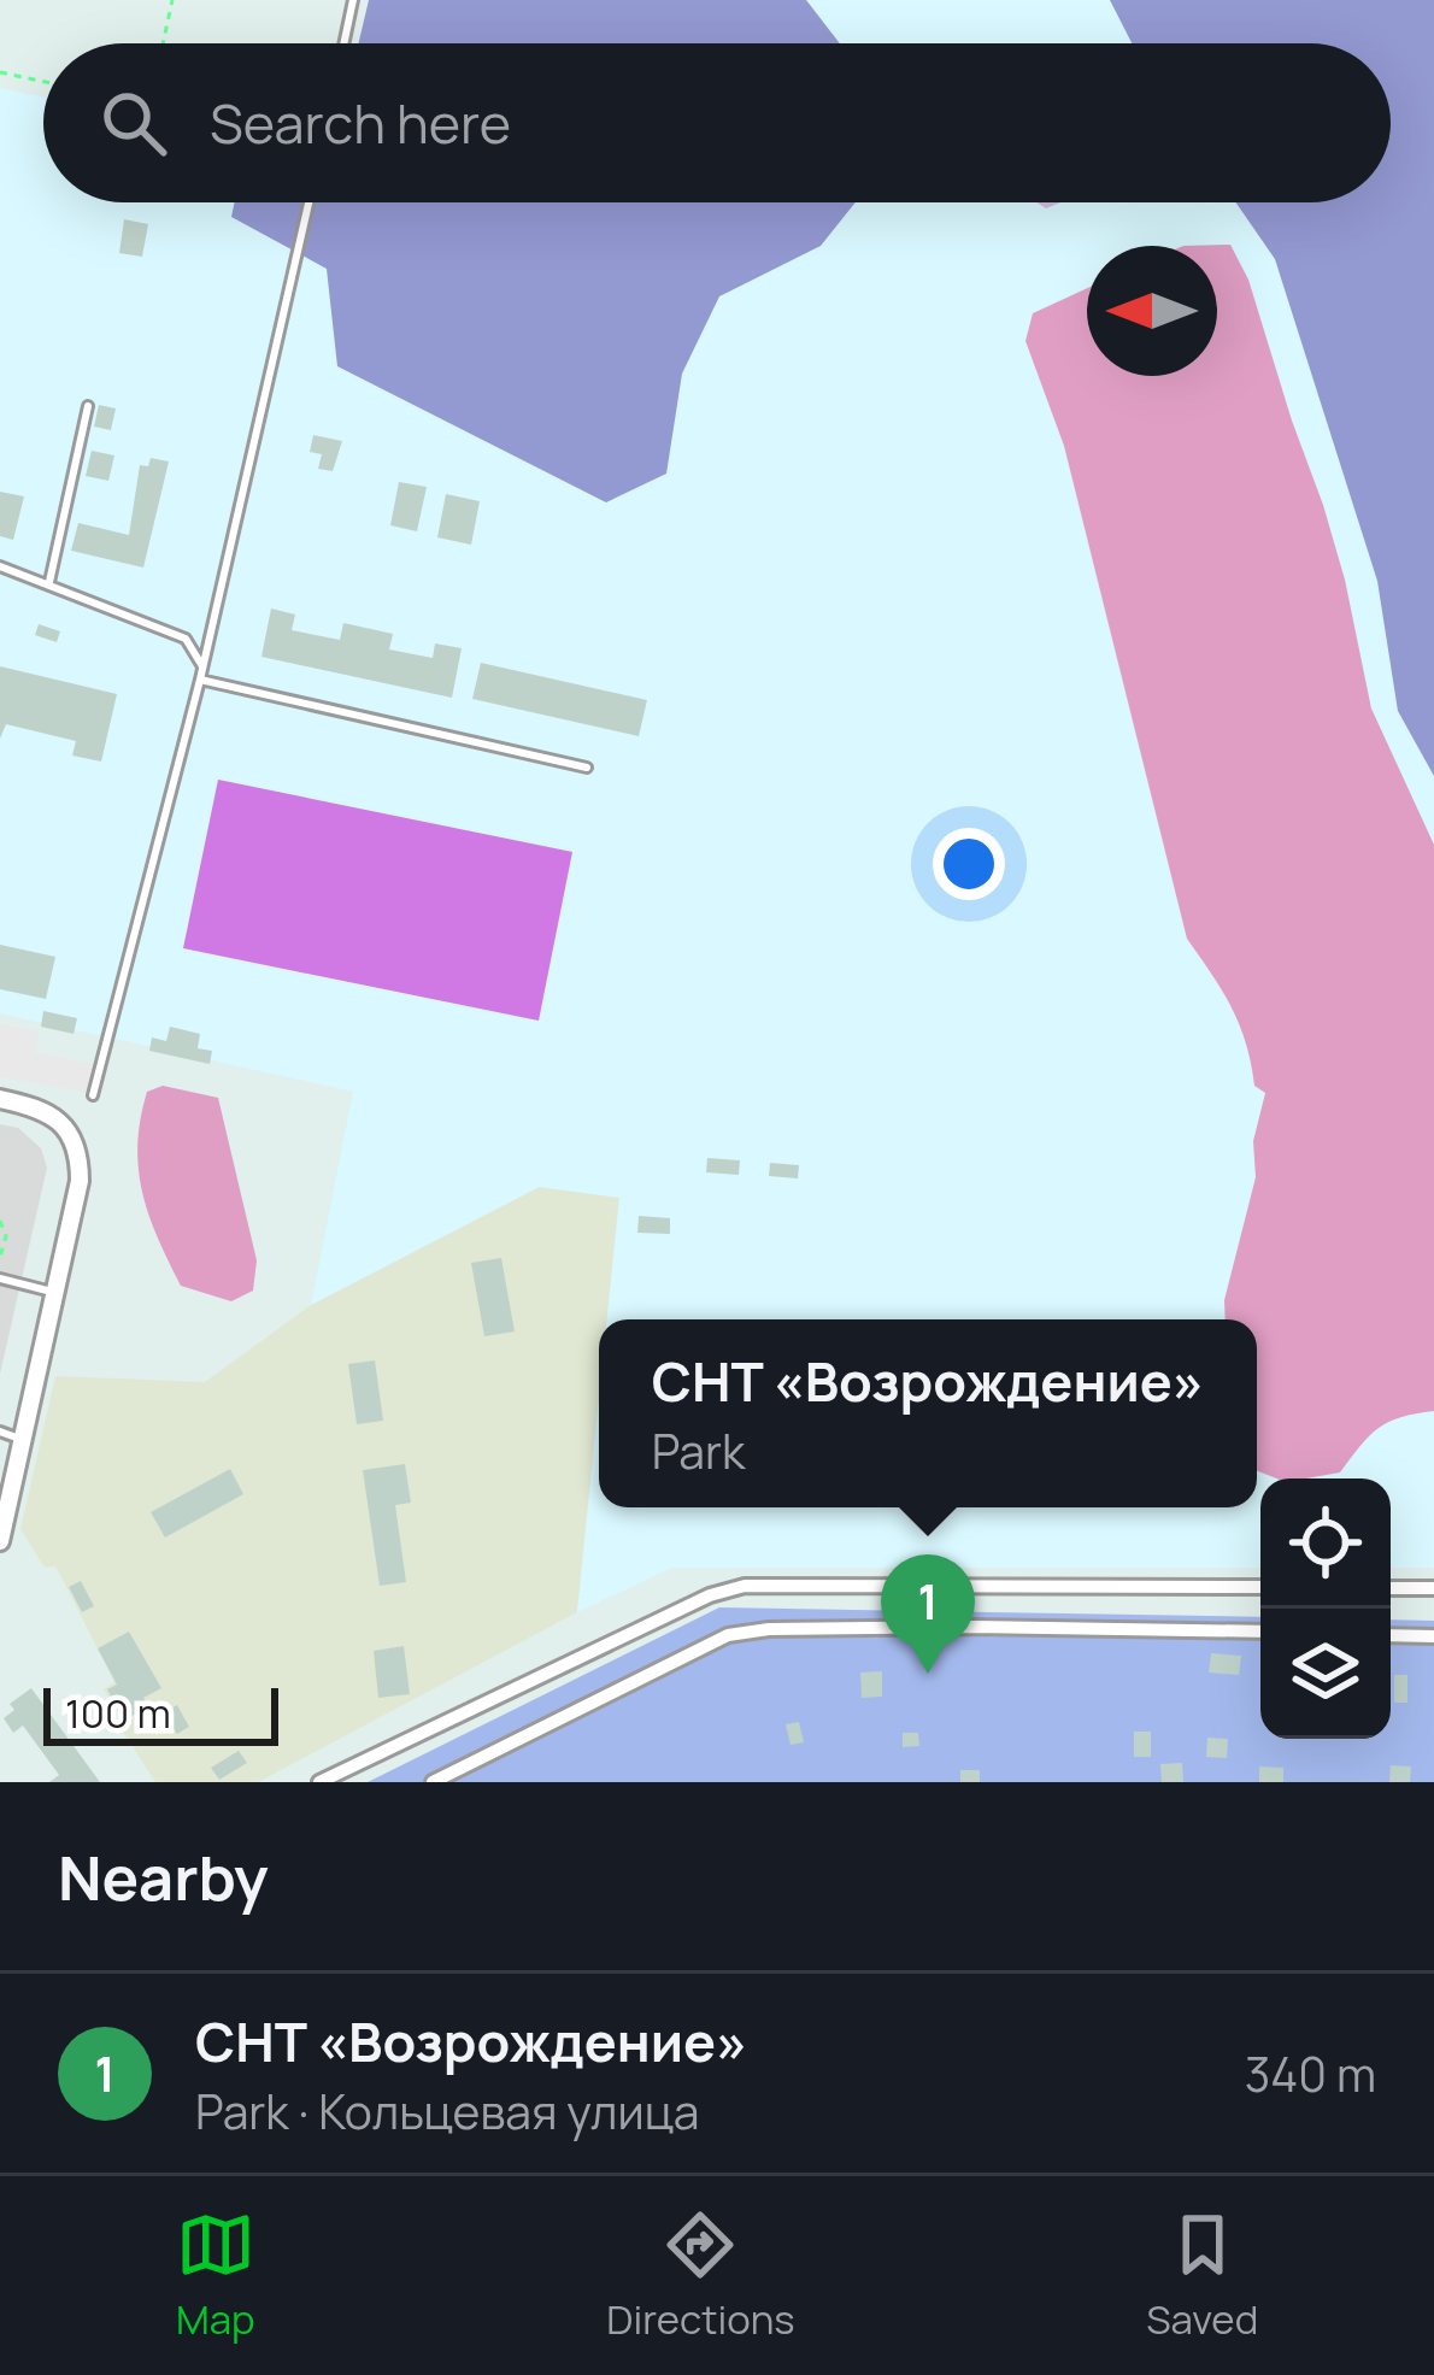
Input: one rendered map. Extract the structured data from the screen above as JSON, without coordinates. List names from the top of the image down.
{
  "scale_bar": "100 m",
  "north": "left",
  "page": {
    "search": "Search here",
    "popup": ["СНТ «Возрождение»", "Park"],
    "pins": "1",
    "scale": "100 m",
    "heading": "Nearby",
    "list": [
      {
        "mark": "1",
        "name": "СНТ «Возрождение»",
        "note": "Park · Кольцевая улица",
        "value": "340 m"
      }
    ],
    "nav": ["Map", "Directions", "Saved"]
  }
}
